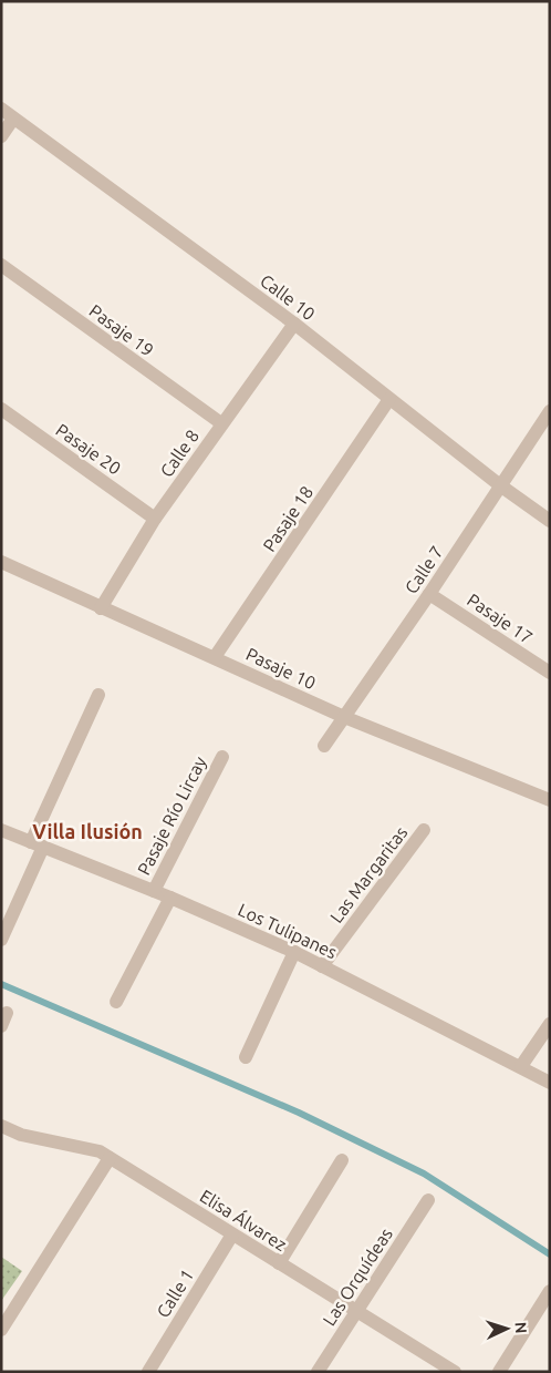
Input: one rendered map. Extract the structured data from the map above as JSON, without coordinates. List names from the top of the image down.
{
  "streets": {
    "street": [
      "Calle 10",
      "Pasaje 19",
      "Pasaje 20",
      "Calle 8",
      "Pasaje 18",
      "Calle 7",
      "Pasaje 17",
      "Pasaje 10",
      "Pasaje Río Lircay",
      "Las Margaritas",
      "Los Tulipanes",
      "Elisa Álvarez",
      "Las Orquídeas",
      "Calle 1"
    ]
  },
  "crossings": [
    ["Calle 10", "Calle 8"],
    ["Calle 10", "Pasaje 18"],
    ["Calle 10", "Calle 7"],
    ["Pasaje 19", "Calle 8"],
    ["Pasaje 20", "Calle 8"],
    ["Calle 8", "Pasaje 10"],
    ["Pasaje 18", "Pasaje 10"],
    ["Calle 7", "Pasaje 17"],
    ["Calle 7", "Pasaje 10"],
    ["Pasaje Río Lircay", "Los Tulipanes"],
    ["Las Margaritas", "Los Tulipanes"],
    ["Elisa Álvarez", "Las Orquídeas"],
    ["Elisa Álvarez", "Calle 1"]
  ],
  "districts": ["Villa Ilusión"],
  "north": "right"
}
